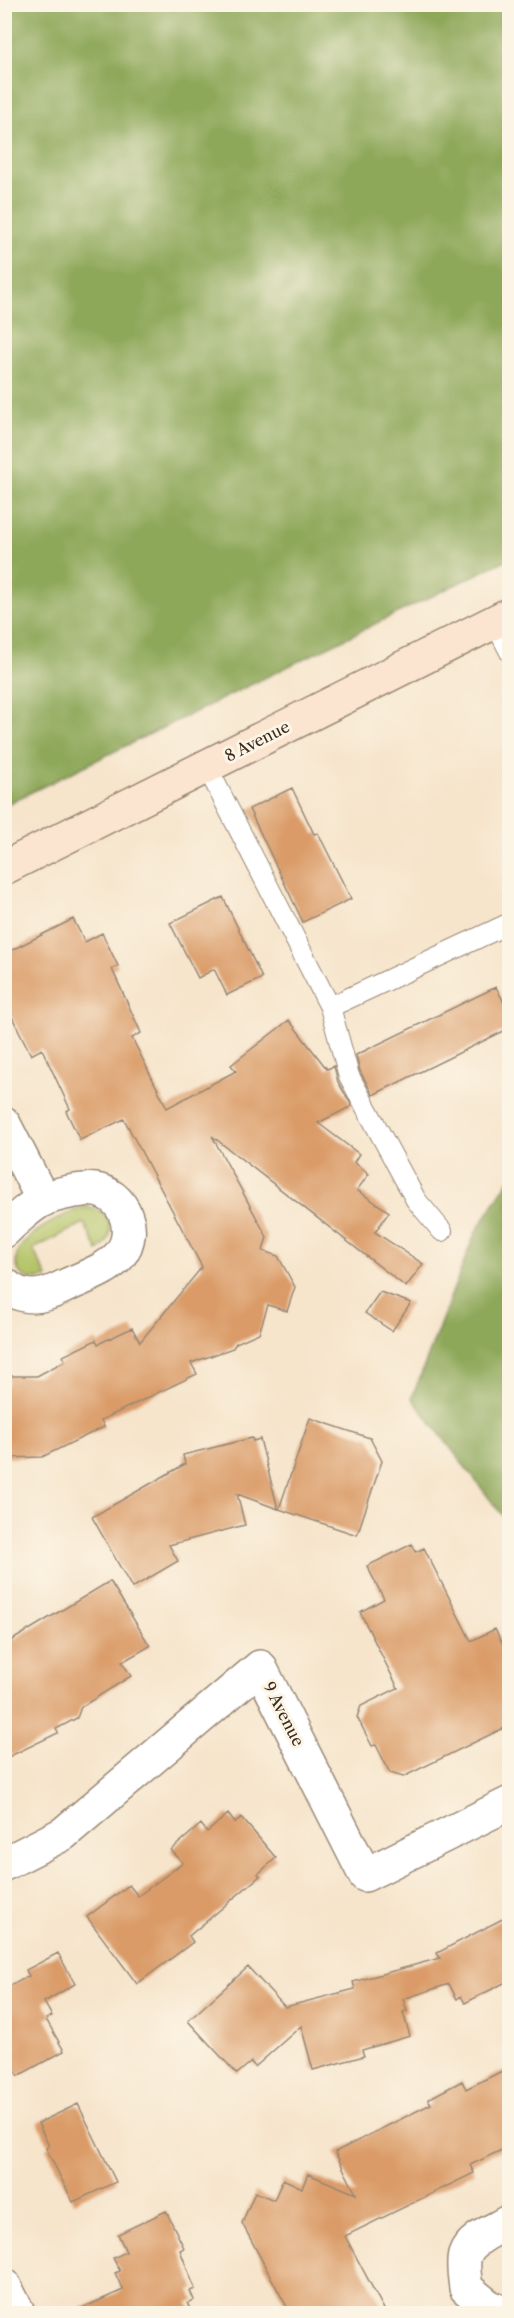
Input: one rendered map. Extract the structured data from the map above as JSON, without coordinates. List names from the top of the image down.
{
  "streets": {
    "main road": ["8 Avenue"],
    "street": ["9 Avenue"]
  }
}
